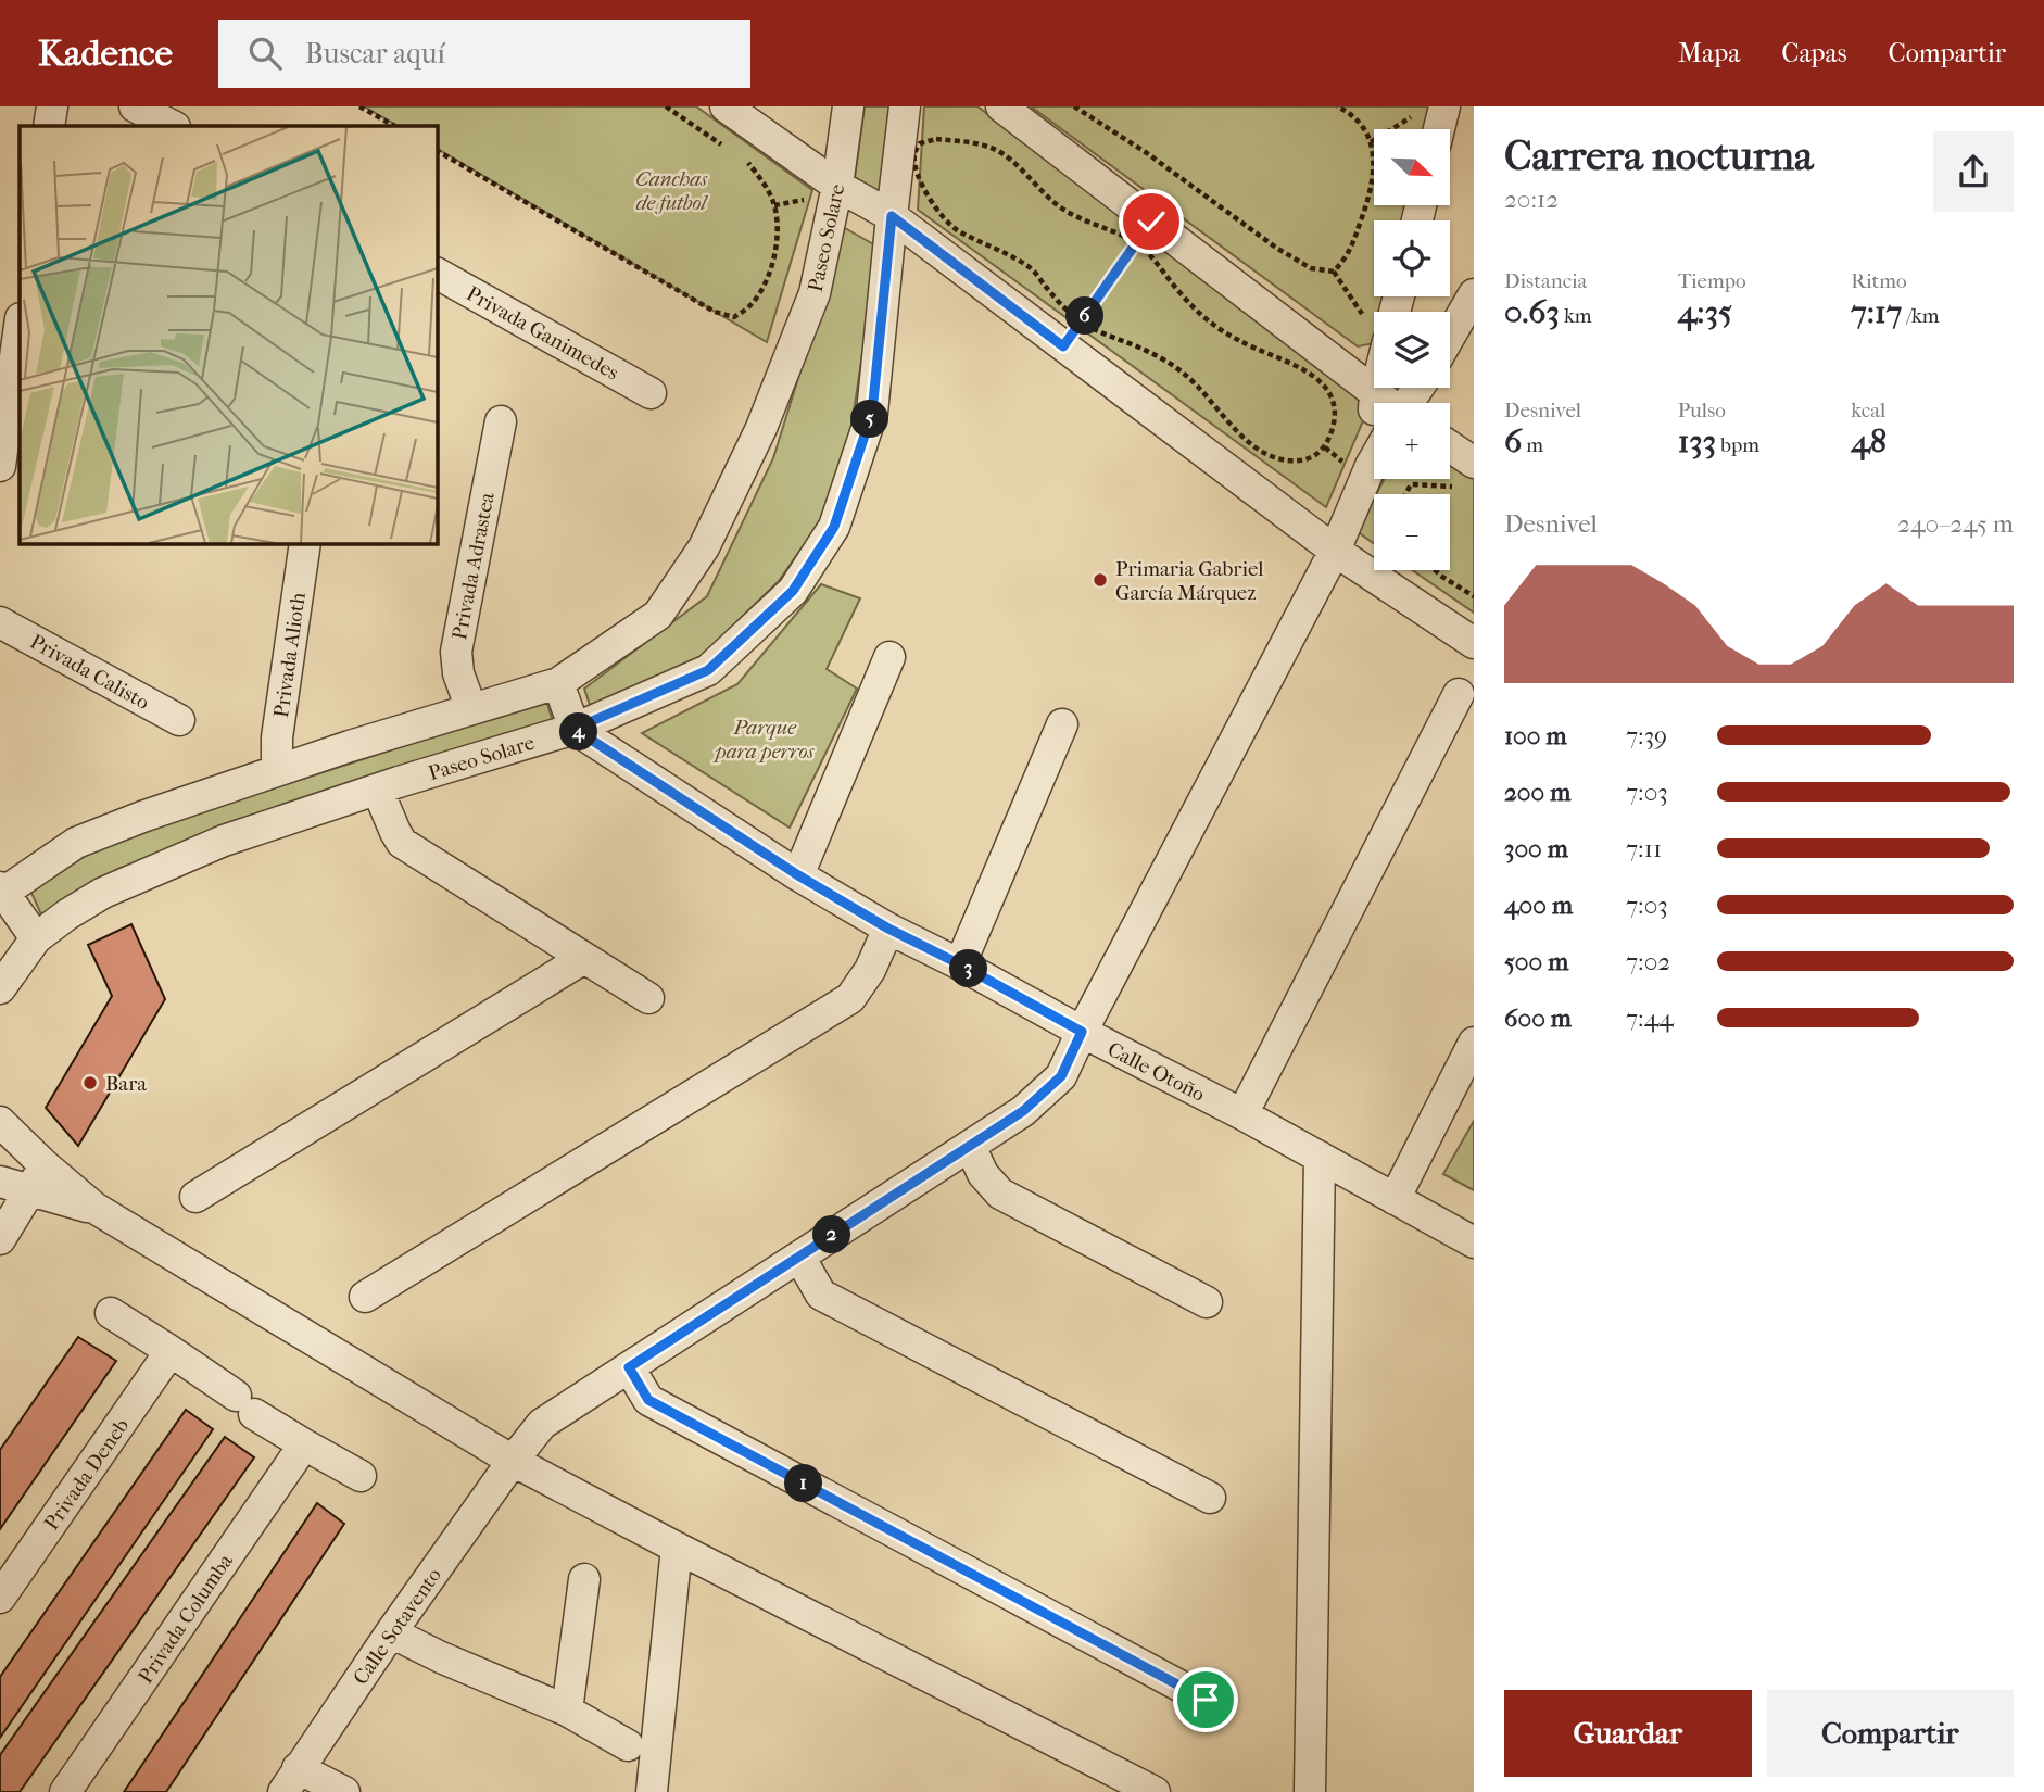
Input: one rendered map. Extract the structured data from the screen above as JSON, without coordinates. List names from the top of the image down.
{
  "streets": {
    "street": [
      "Paseo Solare",
      "Privada Ganimedes",
      "Privada Adrastea",
      "Privada Alioth",
      "Privada Calisto",
      "Calle Otoño",
      "Privada Deneb",
      "Privada Columba",
      "Calle Sotavento"
    ]
  },
  "crossings": [
    ["Paseo Solare", "Privada Adrastea"],
    ["Paseo Solare", "Privada Alioth"],
    ["Paseo Solare", "Calle Otoño"],
    ["Calle Otoño", "Calle Sotavento"]
  ],
  "parks": ["Canchas de futbol", "Parque para perros"],
  "places": ["Primaria Gabriel García Márquez", "Bara"],
  "north": "bottom right",
  "page": {
    "header": "Kadence",
    "search": "Buscar aquí",
    "nav": ["Mapa", "Capas", "Compartir"],
    "heading": ["Carrera nocturna", "20:12"],
    "map_buttons": ["+", "−"],
    "stats": [
      ["Distancia", "0.63 km"],
      ["Tiempo", "4:35"],
      ["Ritmo", "7:17 /km"],
      ["Desnivel", "6 m"],
      ["Pulso", "133 bpm"],
      ["kcal", "48"]
    ],
    "pins": [
      "6",
      "5",
      "4",
      "3",
      "2",
      "1"
    ],
    "chart": ["Desnivel", "240–245 m"],
    "list": [
      {
        "name": "100 m",
        "note": "7:39"
      },
      {
        "name": "200 m",
        "note": "7:03"
      },
      {
        "name": "300 m",
        "note": "7:11"
      },
      {
        "name": "400 m",
        "note": "7:03"
      },
      {
        "name": "500 m",
        "note": "7:02"
      },
      {
        "name": "600 m",
        "note": "7:44"
      }
    ],
    "buttons": ["Guardar", "Compartir"]
  }
}
